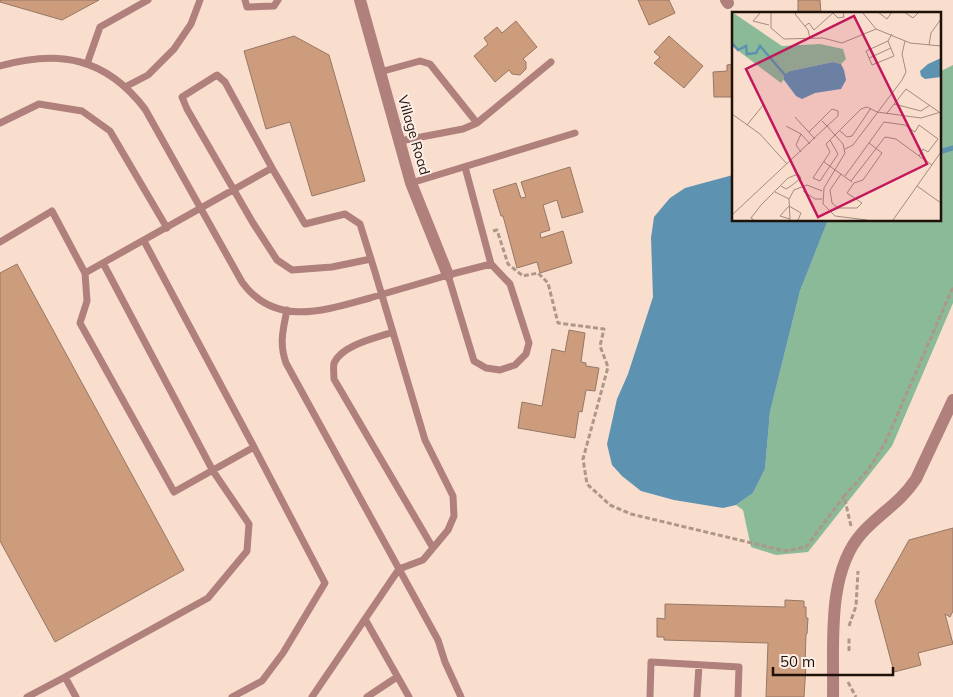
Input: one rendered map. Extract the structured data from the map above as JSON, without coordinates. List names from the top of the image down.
{
  "streets": {
    "street": ["Village Road"]
  },
  "scale_bar": "50 m"
}
